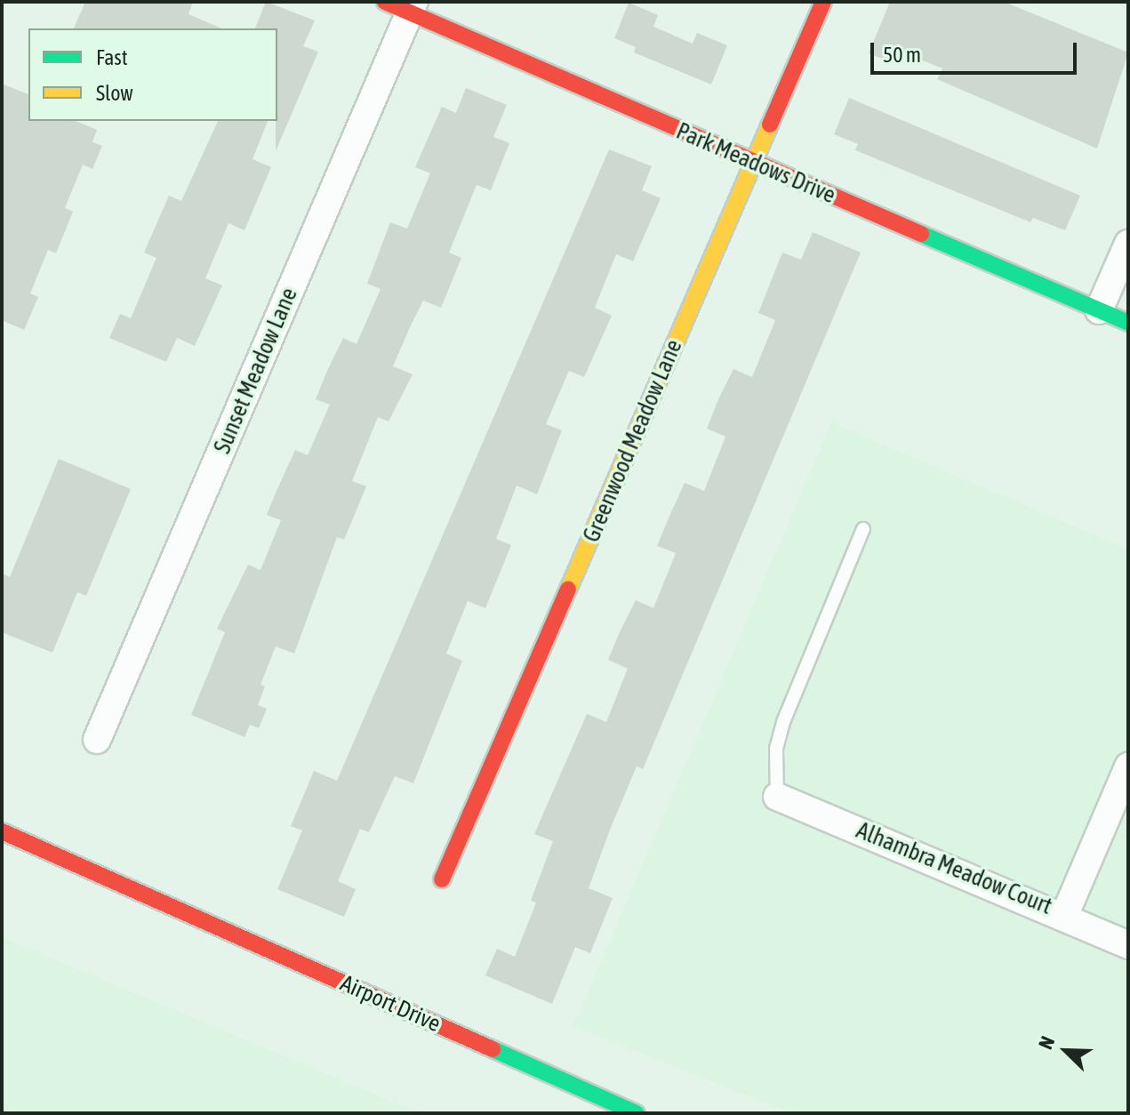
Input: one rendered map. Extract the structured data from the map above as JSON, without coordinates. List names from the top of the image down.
{
  "streets": {
    "street": [
      "Park Meadows Drive",
      "Sunset Meadow Lane",
      "Greenwood Meadow Lane",
      "Alhambra Meadow Court",
      "Airport Drive"
    ]
  },
  "crossings": [
    ["Park Meadows Drive", "Sunset Meadow Lane"],
    ["Park Meadows Drive", "Greenwood Meadow Lane"]
  ],
  "legend": ["Fast", "Slow"],
  "scale_bar": "50 m",
  "north": "top left"
}
